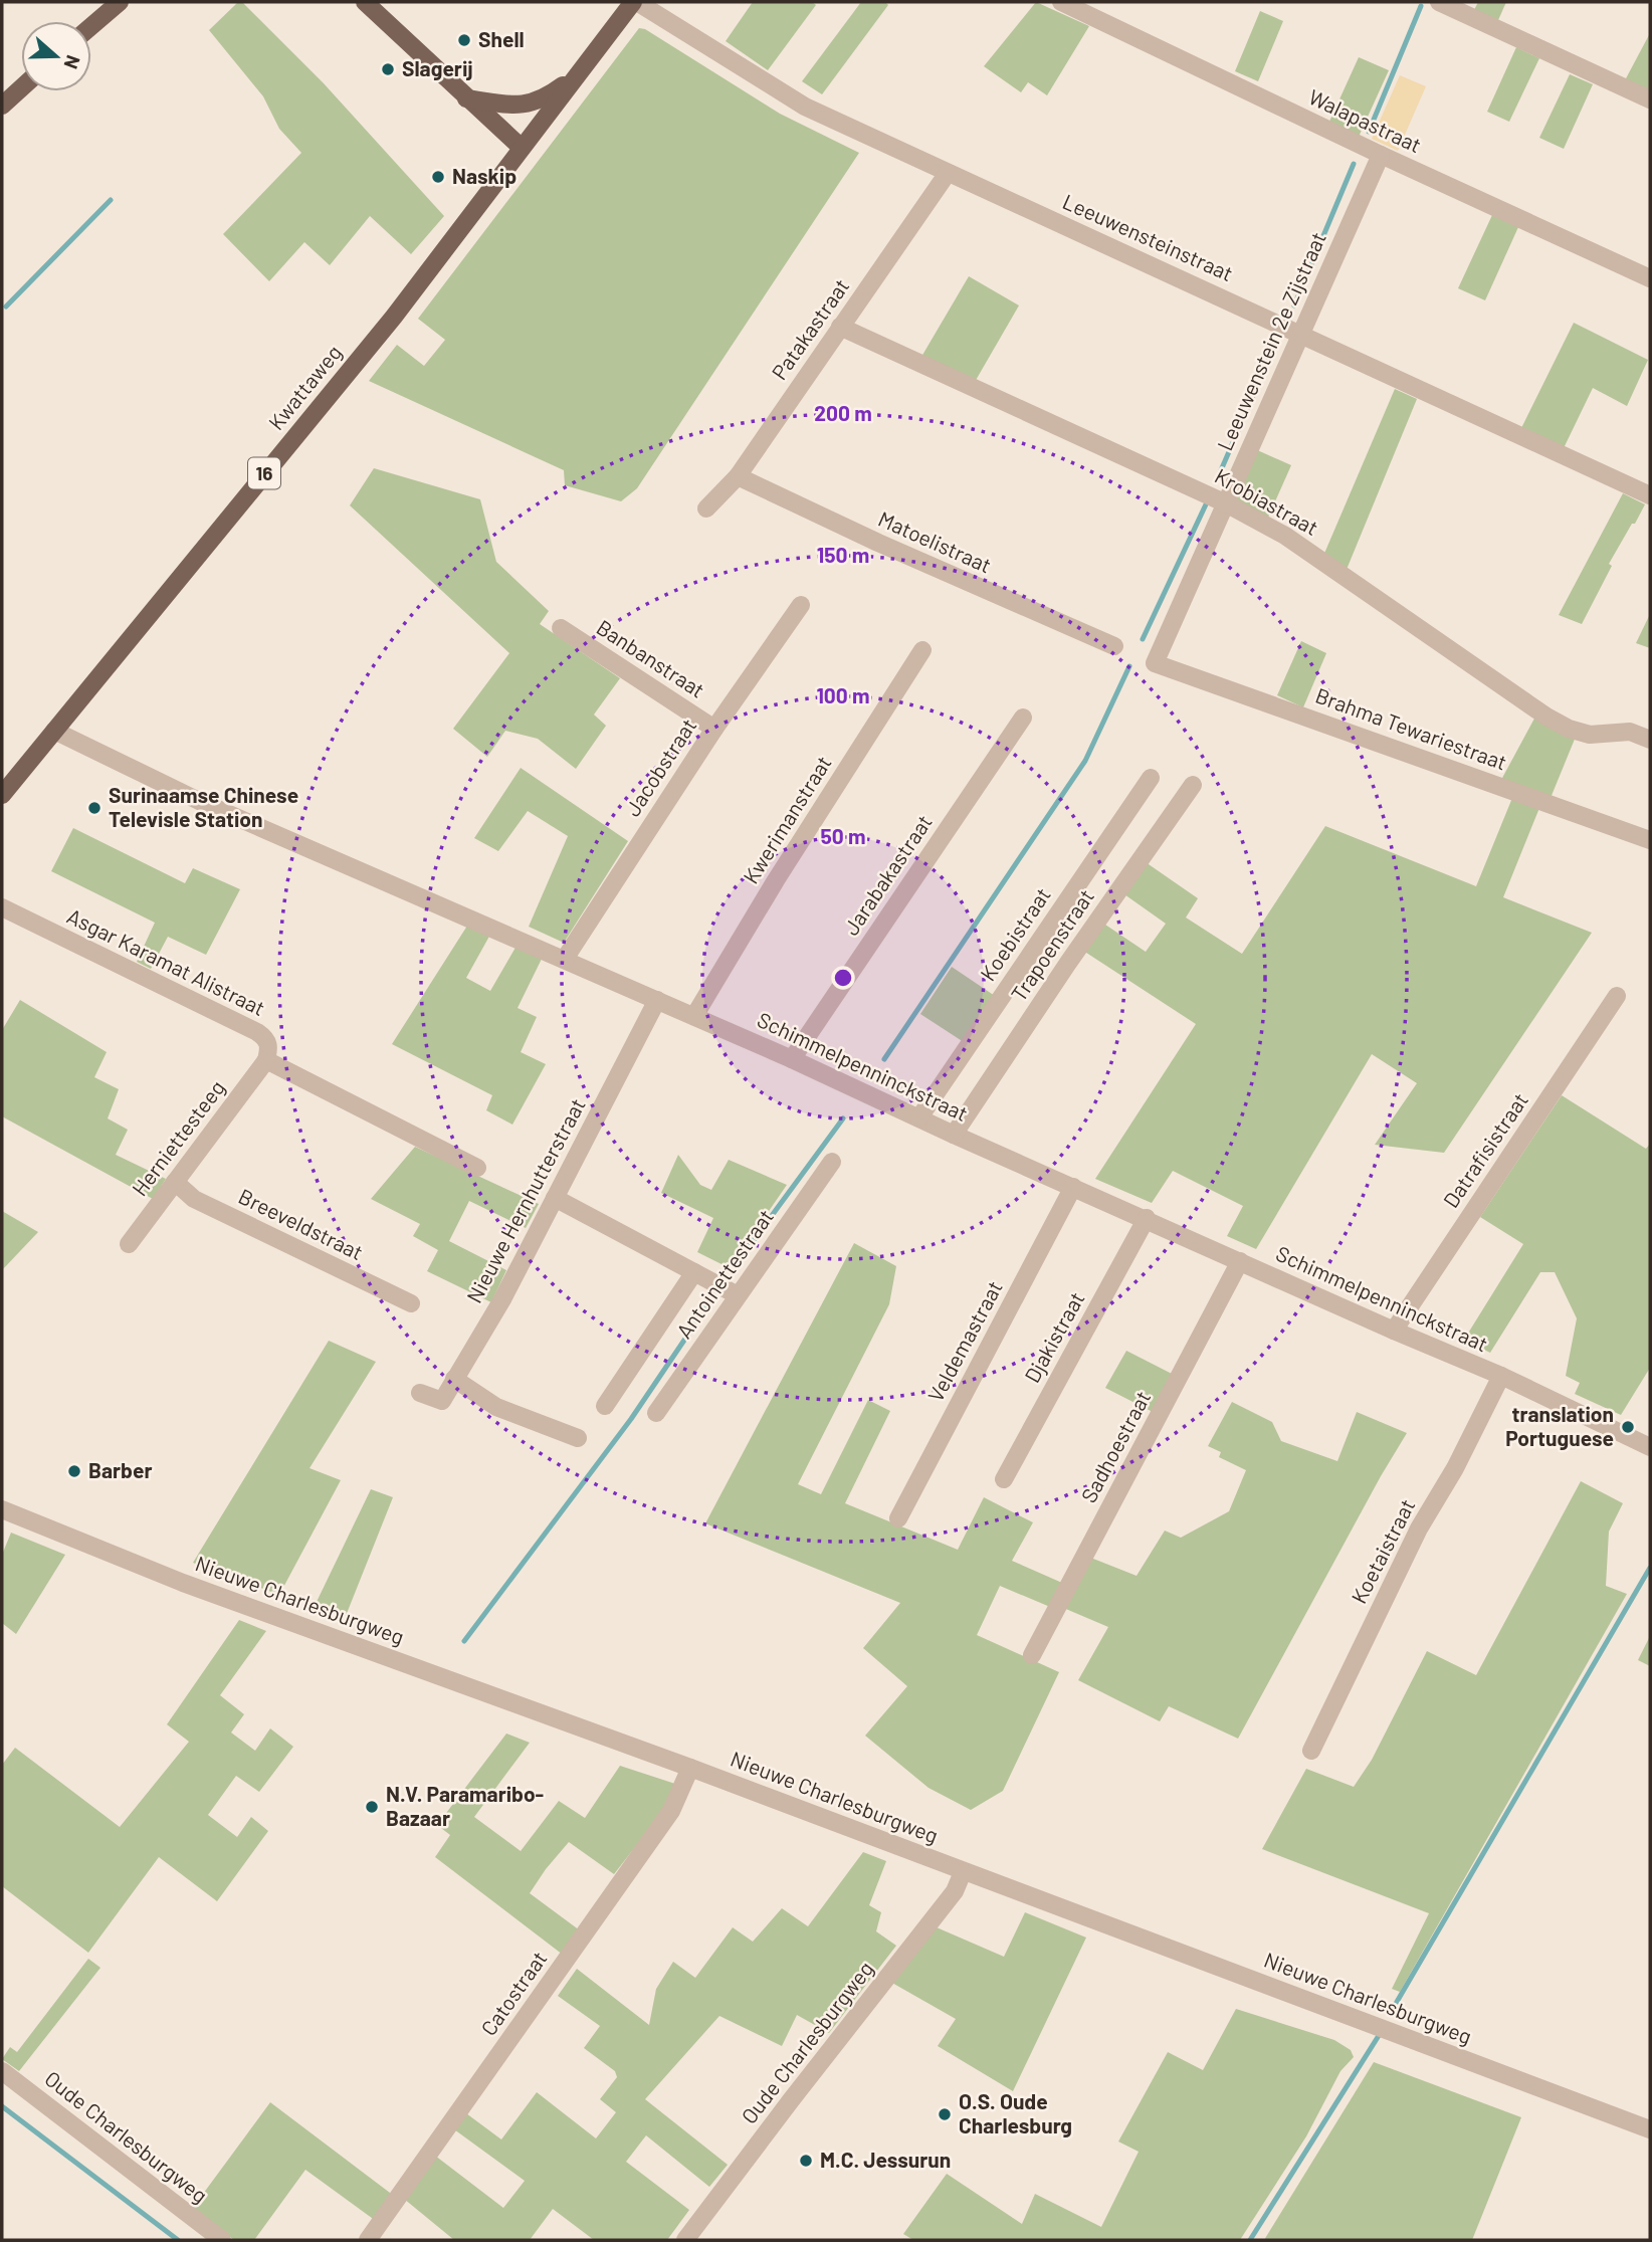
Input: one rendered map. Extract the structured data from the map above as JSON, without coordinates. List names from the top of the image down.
{
  "streets": {
    "main road": ["Kwattaweg", "16"],
    "street": [
      "Walapastraat",
      "Leeuwensteinstraat",
      "Patakastraat",
      "Leeuwenstein 2e Zijstraat",
      "Krobiastraat",
      "Matoelistraat",
      "Banbanstraat",
      "Brahma Tewariestraat",
      "Jacobstraat",
      "Kwerimanstraat",
      "Jarabakastraat",
      "Koebistraat",
      "Trapoenstraat",
      "Asgar Karamat Alistraat",
      "Schimmelpenninckstraat",
      "Herniettesteeg",
      "Datrafisistraat",
      "Nieuwe Hernhutterstraat",
      "Breeveldstraat",
      "Antoinettestraat",
      "Djakistraat",
      "Veldemastraat",
      "Sadhoestraat",
      "Koetaistraat",
      "Nieuwe Charlesburgweg",
      "Catostraat",
      "Oude Charlesburgweg"
    ]
  },
  "crossings": [
    ["Walapastraat", "Leeuwenstein 2e Zijstraat"],
    ["Leeuwensteinstraat", "Patakastraat"],
    ["Leeuwensteinstraat", "Leeuwenstein 2e Zijstraat"],
    ["Leeuwensteinstraat", "Kwattaweg"],
    ["Patakastraat", "Krobiastraat"],
    ["Patakastraat", "Matoelistraat"],
    ["Leeuwenstein 2e Zijstraat", "Krobiastraat"],
    ["Leeuwenstein 2e Zijstraat", "Brahma Tewariestraat"],
    ["Kwattaweg", "Schimmelpenninckstraat"],
    ["Banbanstraat", "Jacobstraat"],
    ["Jacobstraat", "Schimmelpenninckstraat"],
    ["Kwerimanstraat", "Schimmelpenninckstraat"],
    ["Jarabakastraat", "Schimmelpenninckstraat"],
    ["Koebistraat", "Schimmelpenninckstraat"],
    ["Trapoenstraat", "Schimmelpenninckstraat"],
    ["Asgar Karamat Alistraat", "Herniettesteeg"],
    ["Schimmelpenninckstraat", "Datrafisistraat"],
    ["Schimmelpenninckstraat", "Nieuwe Hernhutterstraat"],
    ["Schimmelpenninckstraat", "Djakistraat"],
    ["Schimmelpenninckstraat", "Veldemastraat"],
    ["Schimmelpenninckstraat", "Sadhoestraat"],
    ["Schimmelpenninckstraat", "Koetaistraat"],
    ["Herniettesteeg", "Breeveldstraat"],
    ["Nieuwe Charlesburgweg", "Catostraat"],
    ["Nieuwe Charlesburgweg", "Oude Charlesburgweg"]
  ],
  "places": [
    "Shell",
    "Slagerij",
    "Naskip",
    "Surinaamse Chinese Televisle Station",
    "translation Portuguese",
    "Barber",
    "N.V. Paramaribo- Bazaar",
    "O.S. Oude Charlesburg",
    "M.C. Jessurun"
  ],
  "north": "right",
  "rings": [
    "200 m",
    "150 m",
    "100 m",
    "50 m"
  ]
}
